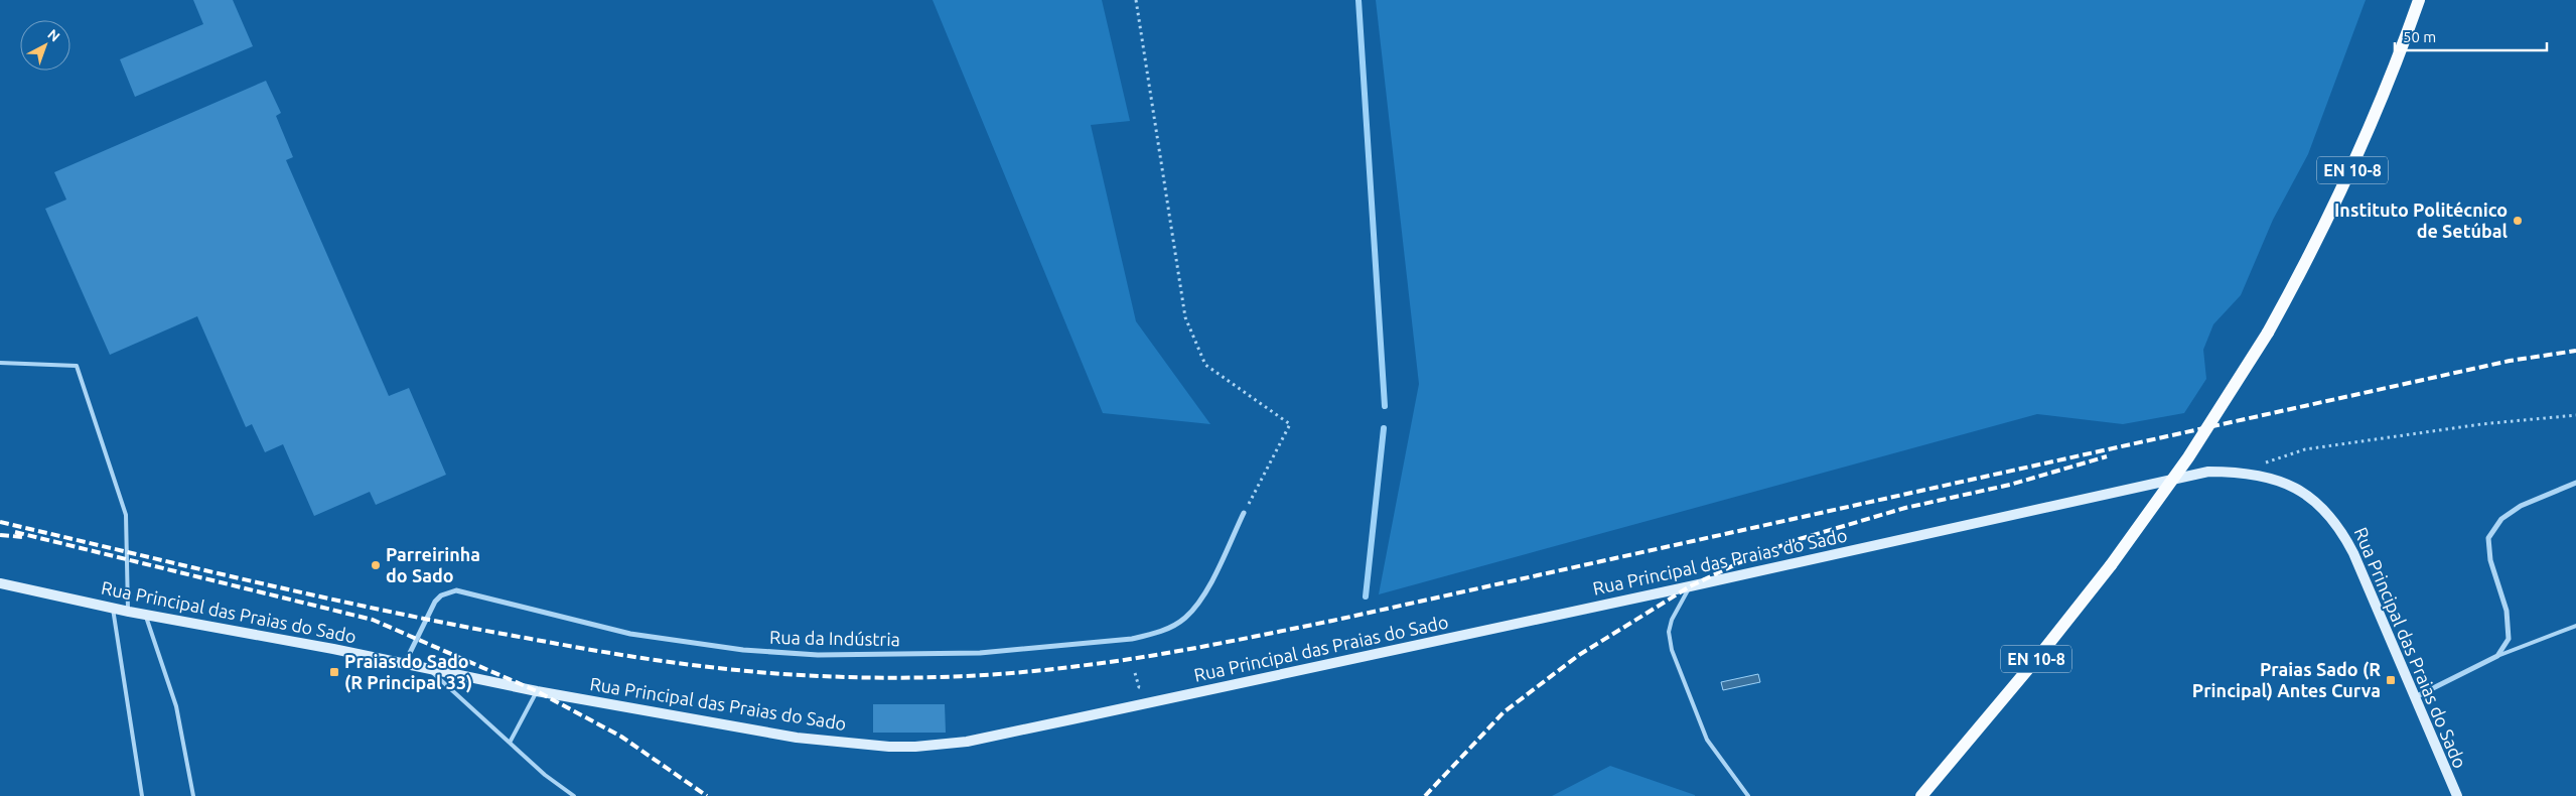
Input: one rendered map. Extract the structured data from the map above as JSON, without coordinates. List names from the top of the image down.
{
  "streets": {
    "main road": ["EN 10-8"],
    "street": ["Rua Principal das Praias do Sado", "Rua da Indústria"]
  },
  "crossings": [
    ["Rua Principal das Praias do Sado", "Rua da Indústria"]
  ],
  "places": {
    "other": ["Instituto Politécnico de Setúbal", "Parreirinha do Sado"],
    "transit": ["Praias do Sado (R Principal 33)", "Praias Sado (R Principal) Antes Curva"]
  },
  "scale_bar": "50 m",
  "north": "top right"
}
